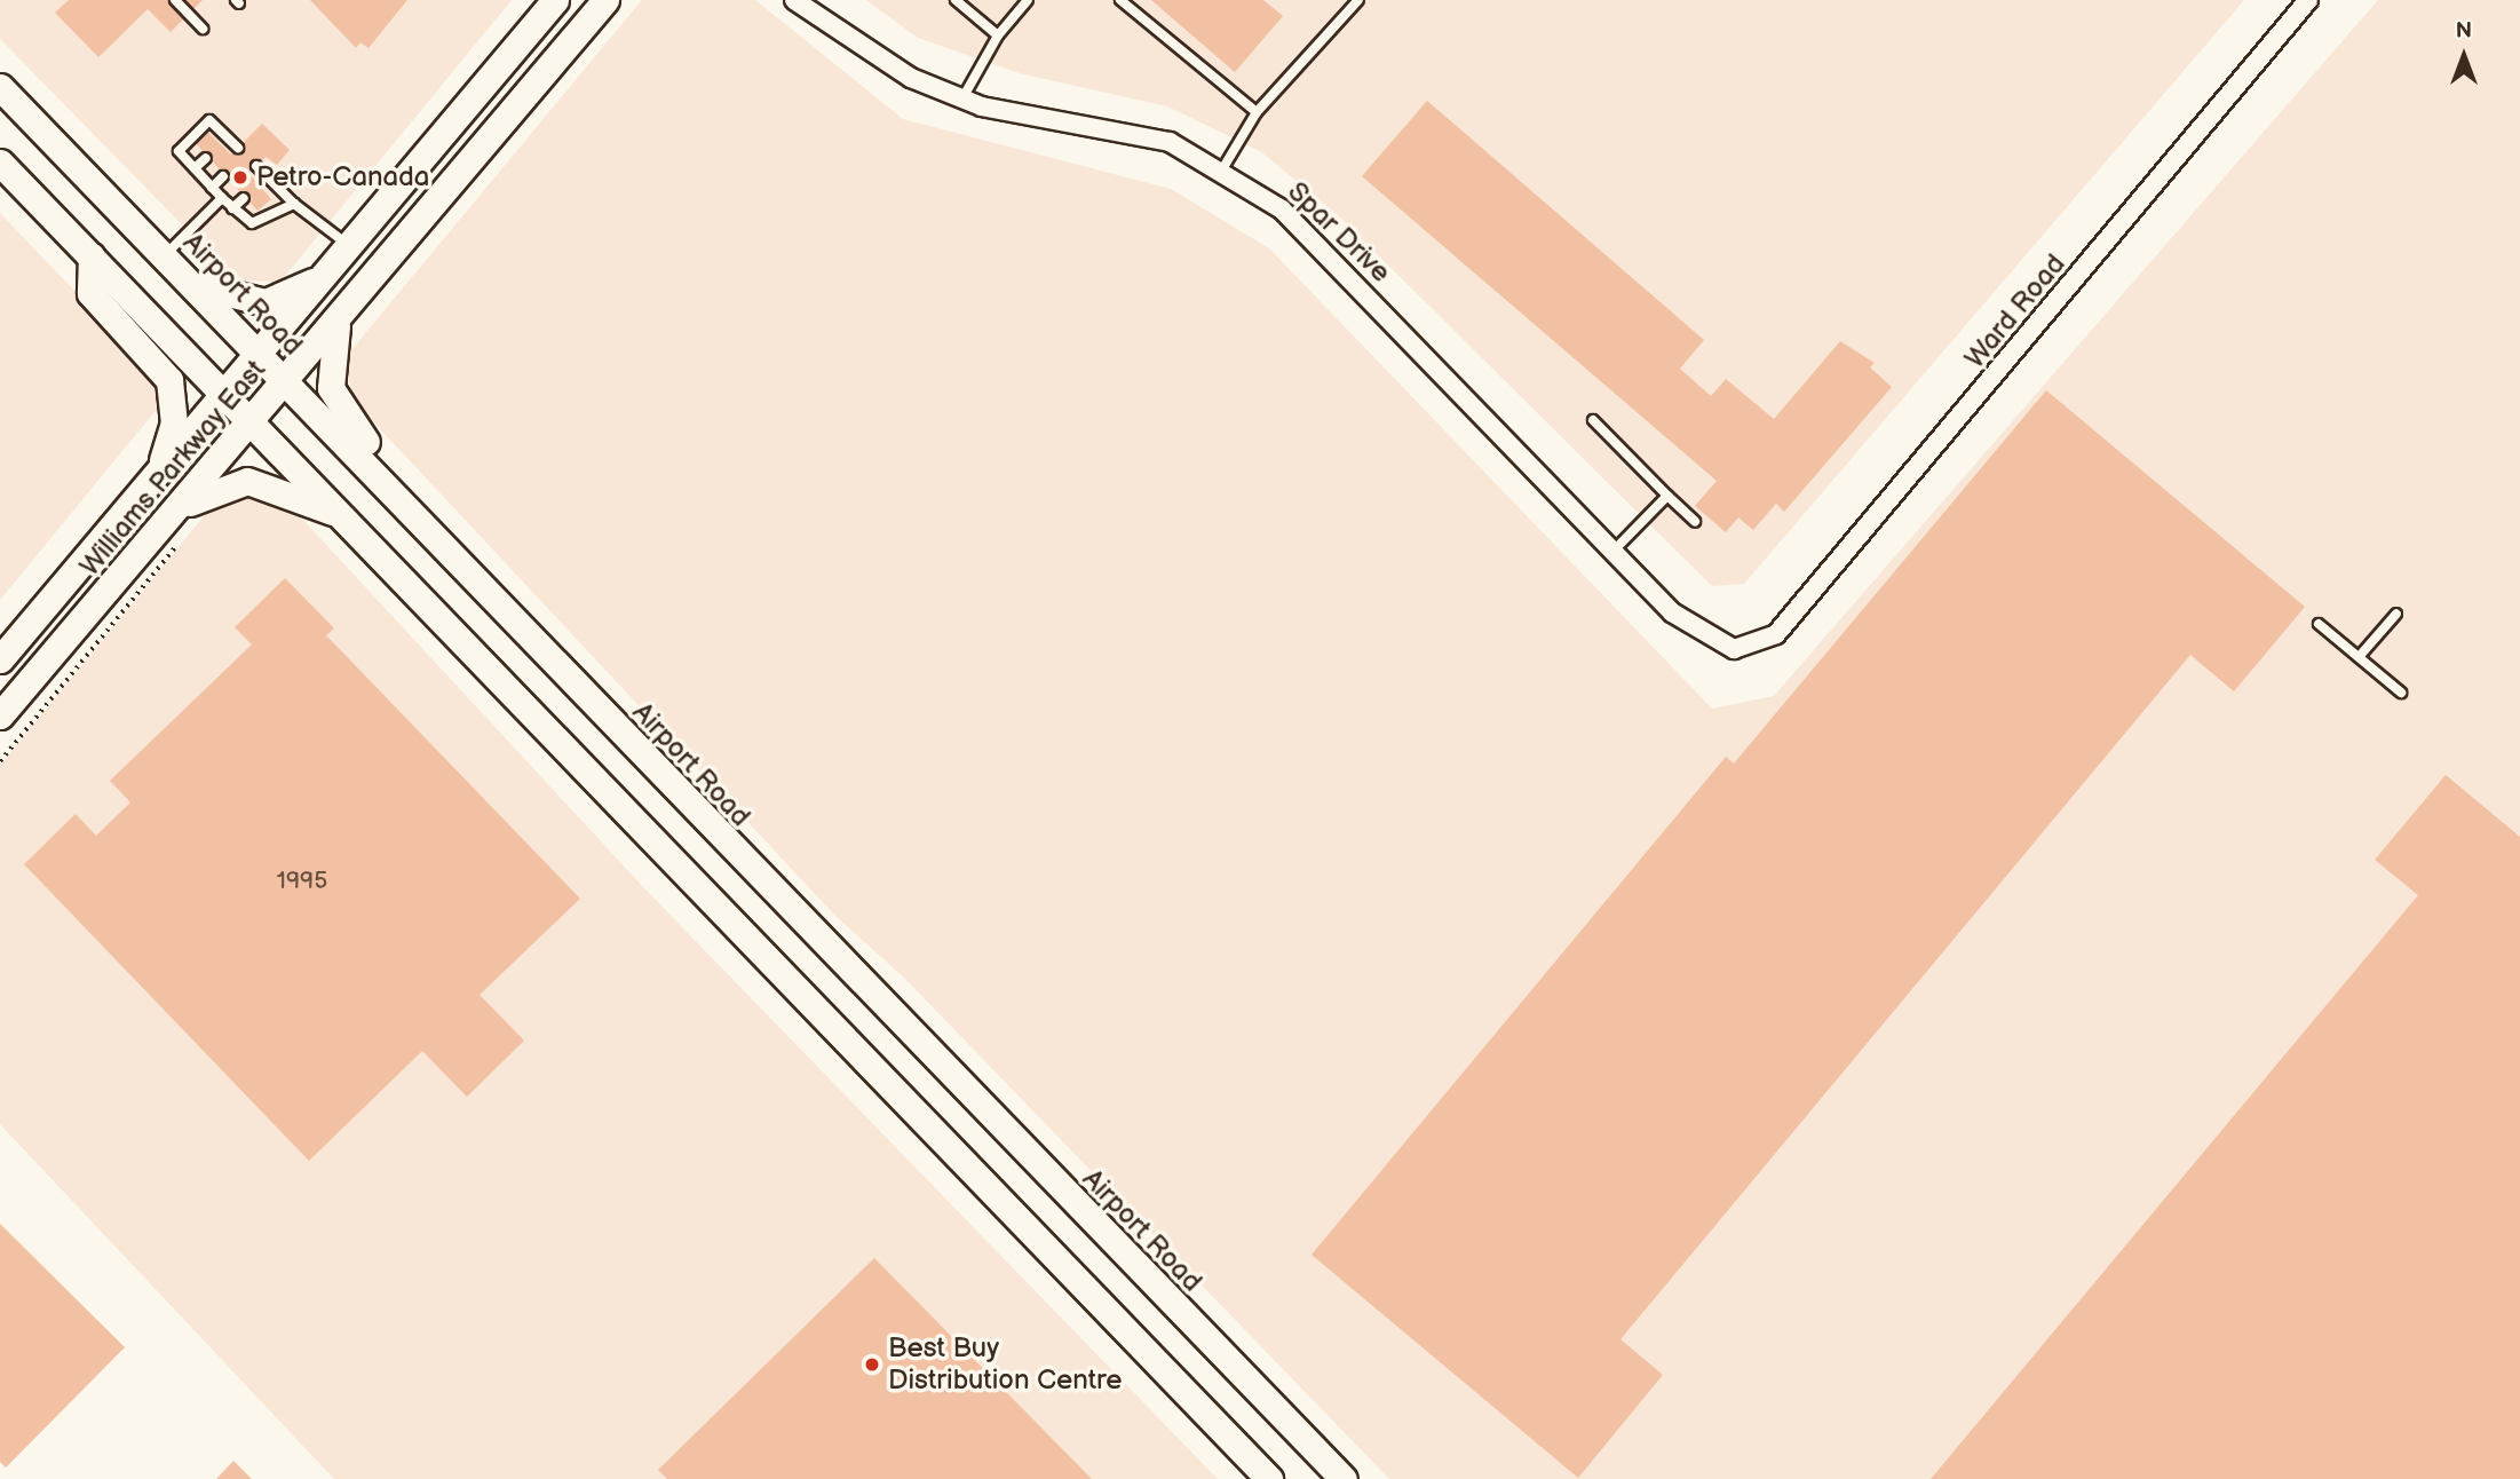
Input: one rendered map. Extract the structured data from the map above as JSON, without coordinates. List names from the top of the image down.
{
  "streets": {
    "main road": ["Airport Road", "Williams Parkway East"],
    "street": ["Spar Drive", "Ward Road"]
  },
  "crossings": [
    ["Spar Drive", "Ward Road"],
    ["Airport Road", "Williams Parkway East"]
  ],
  "places": ["Petro-Canada", "Best Buy Distribution Centre"],
  "house_numbers": ["1995"],
  "north": "top"
}
